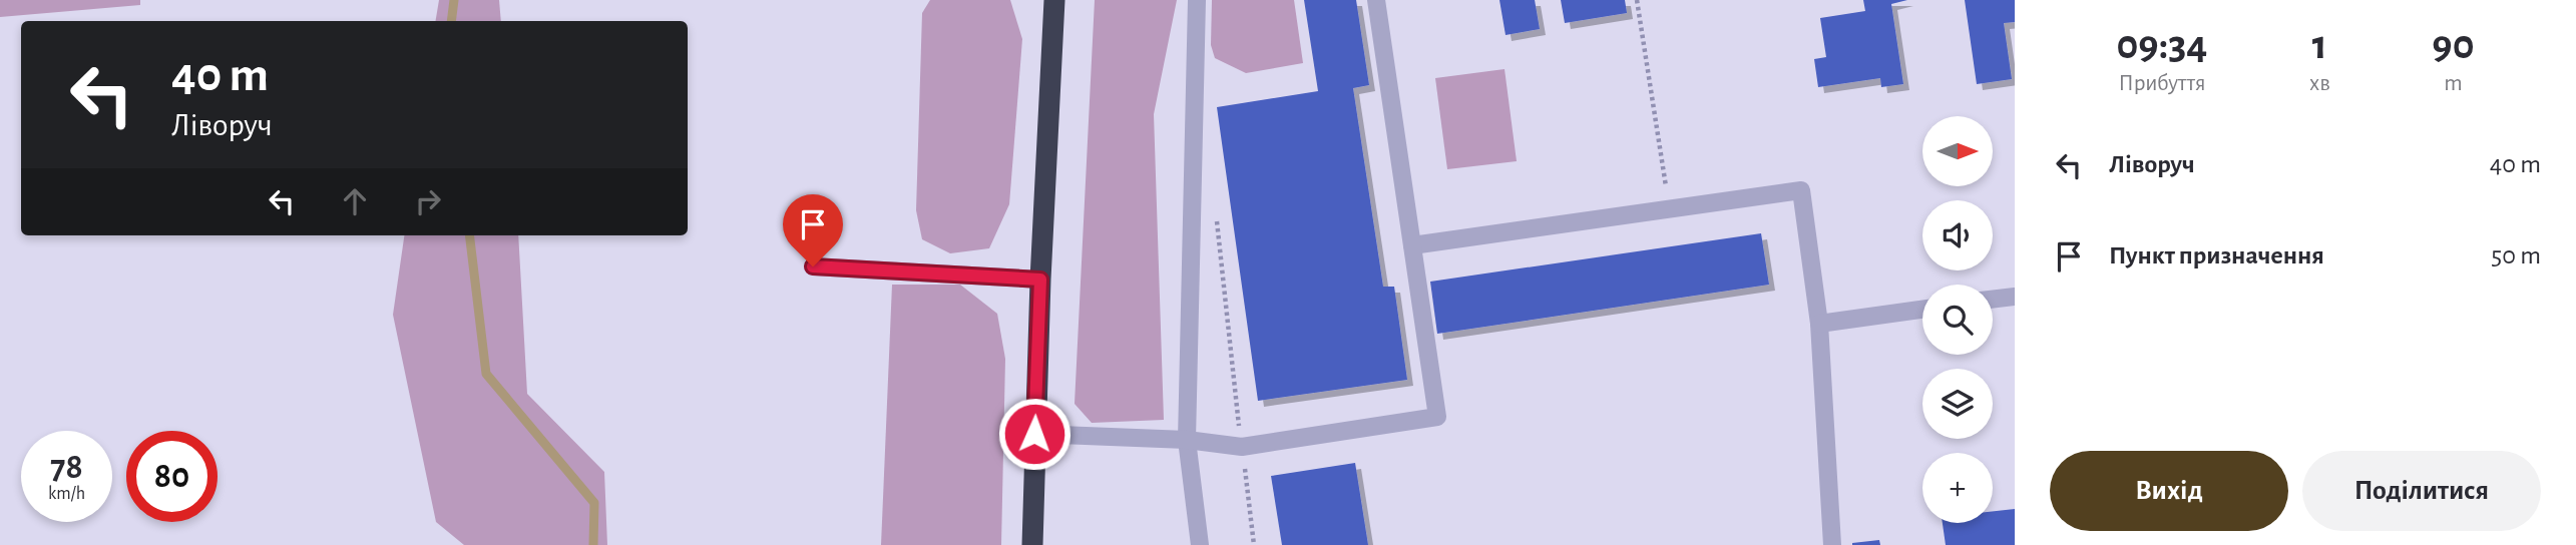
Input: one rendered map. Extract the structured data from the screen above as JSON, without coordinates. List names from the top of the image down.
{
  "north": "right",
  "page": {
    "eta": [
      "09:34",
      "Прибуття",
      "1",
      "хв",
      "90",
      "m"
    ],
    "turn": ["40 m", "Ліворуч"],
    "map_buttons": "+",
    "list": [
      {
        "name": "Ліворуч",
        "value": "40 m"
      },
      {
        "name": "Пункт призначення",
        "value": "50 m"
      }
    ],
    "speed": "78 km/h",
    "limit": "80",
    "buttons": ["Вихід", "Поділитися"]
  }
}
